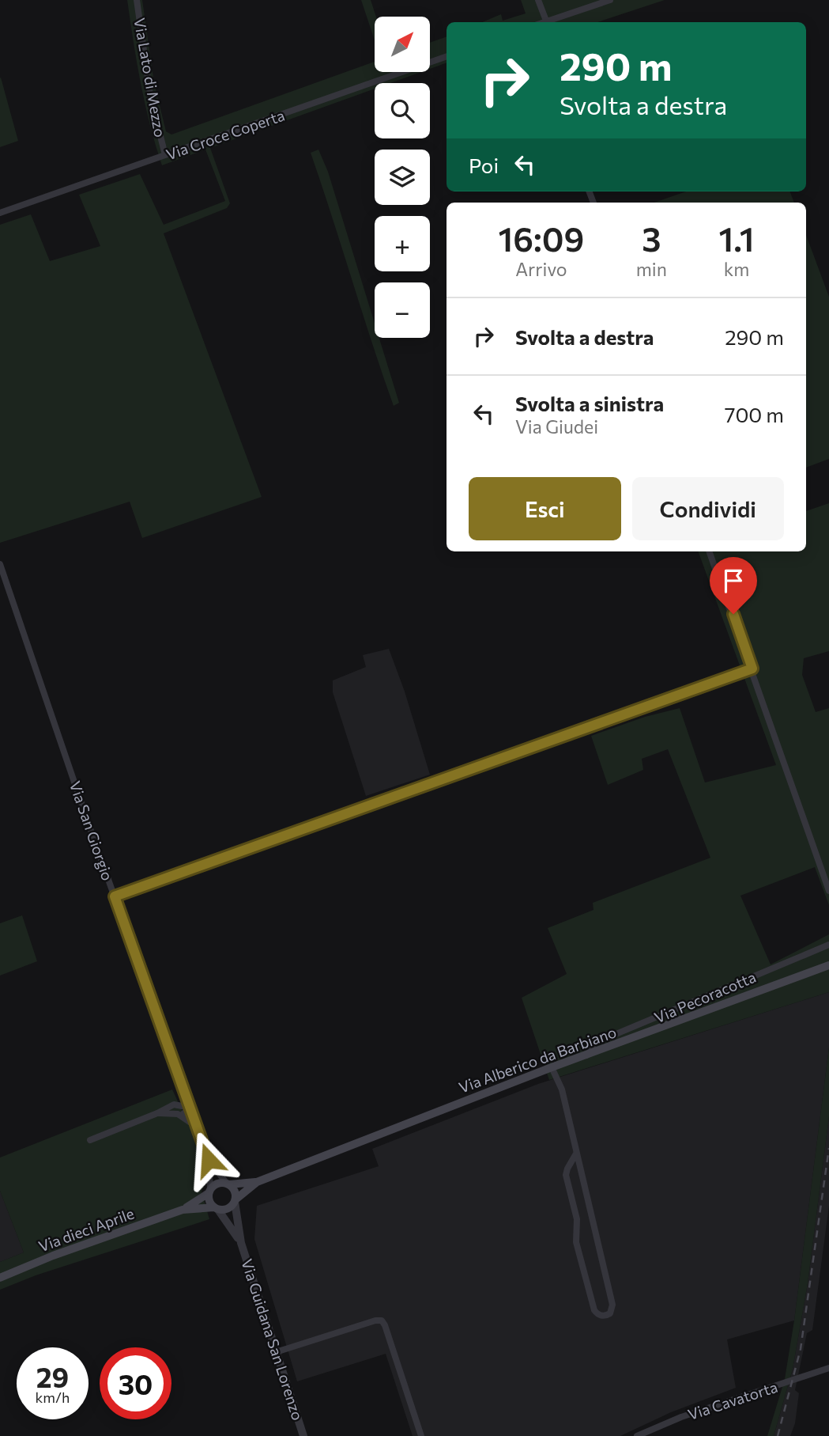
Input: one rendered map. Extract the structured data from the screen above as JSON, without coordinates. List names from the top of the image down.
{
  "streets": {
    "main road": ["Via Alberico da Barbiano", "Via dieci Aprile"],
    "street": [
      "Via Lato di Mezzo",
      "Via Croce Coperta",
      "Via San Giorgio",
      "Via Pecoracotta",
      "Via Guidana San Lorenzo",
      "Via Cavatorta"
    ]
  },
  "crossings": [
    ["Via Lato di Mezzo", "Via Croce Coperta"],
    ["Via San Giorgio", "Via Alberico da Barbiano"],
    ["Via San Giorgio", "Via dieci Aprile"],
    ["Via Pecoracotta", "Via Alberico da Barbiano"],
    ["Via Alberico da Barbiano", "Via dieci Aprile"]
  ],
  "north": "top right",
  "page": {
    "map_buttons": ["+", "−"],
    "turn": ["290 m", "Svolta a destra"],
    "then": "Poi",
    "eta": [
      "16:09",
      "Arrivo",
      "3",
      "min",
      "1.1",
      "km"
    ],
    "list": [
      {
        "name": "Svolta a destra",
        "value": "290 m"
      },
      {
        "name": "Svolta a sinistra",
        "note": "Via Giudei",
        "value": "700 m"
      }
    ],
    "buttons": ["Esci", "Condividi"],
    "speed": "29 km/h",
    "limit": "30"
  }
}
